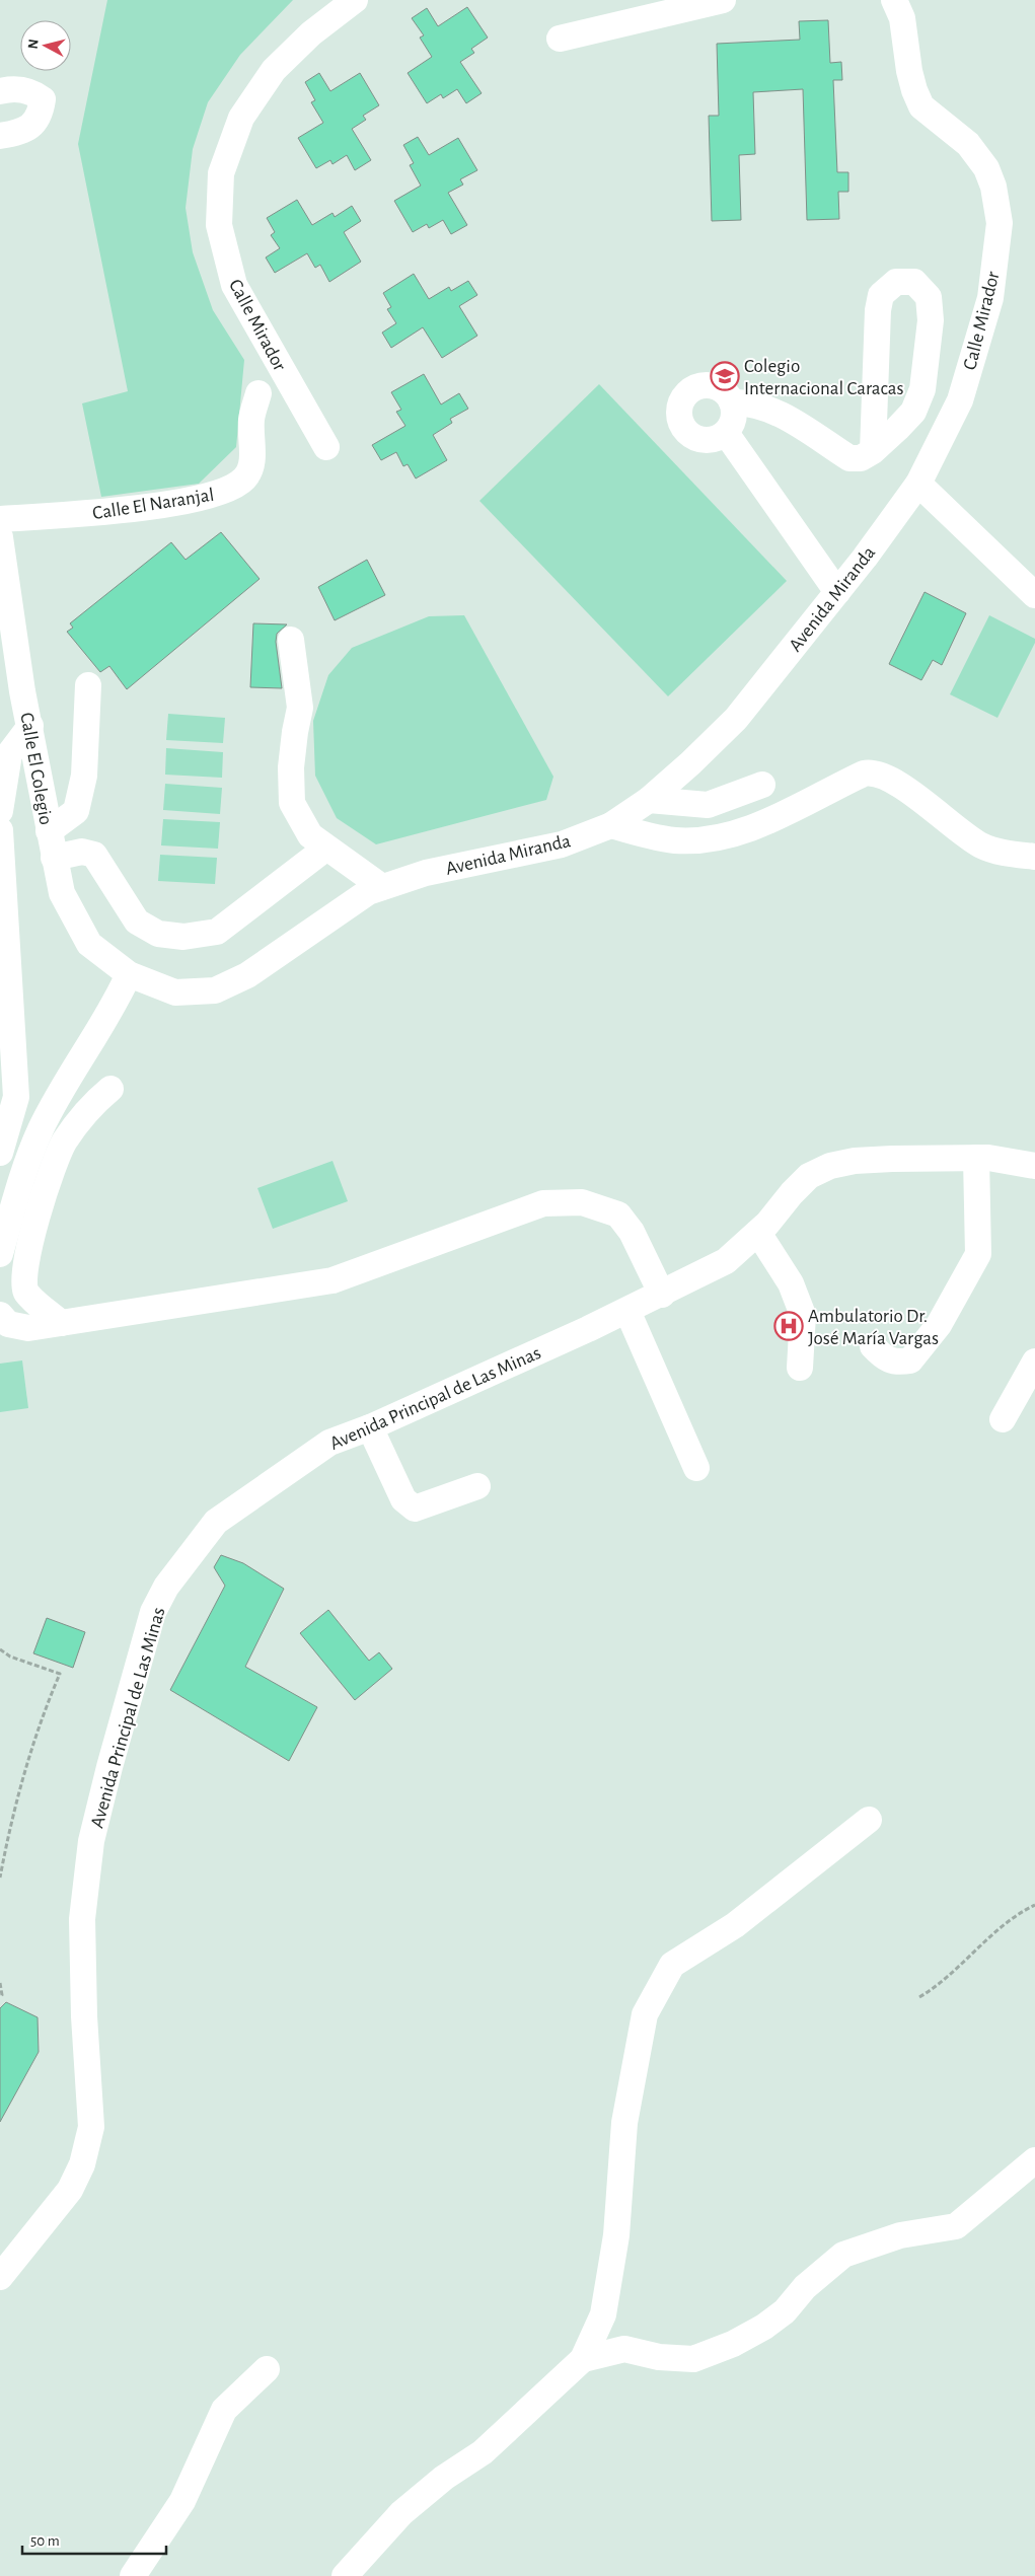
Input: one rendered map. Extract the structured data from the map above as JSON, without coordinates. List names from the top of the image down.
{
  "streets": {
    "street": [
      "Calle Mirador",
      "Calle El Naranjal",
      "Avenida Miranda",
      "Calle El Colegio",
      "Avenida Principal de Las Minas"
    ]
  },
  "crossings": [
    ["Calle Mirador", "Avenida Miranda"],
    ["Avenida Miranda", "Calle El Colegio"]
  ],
  "places": {
    "school or university": ["Colegio Internacional Caracas"],
    "hospital": ["Ambulatorio Dr. José María Vargas"]
  },
  "scale_bar": "50 m",
  "north": "left"
}
